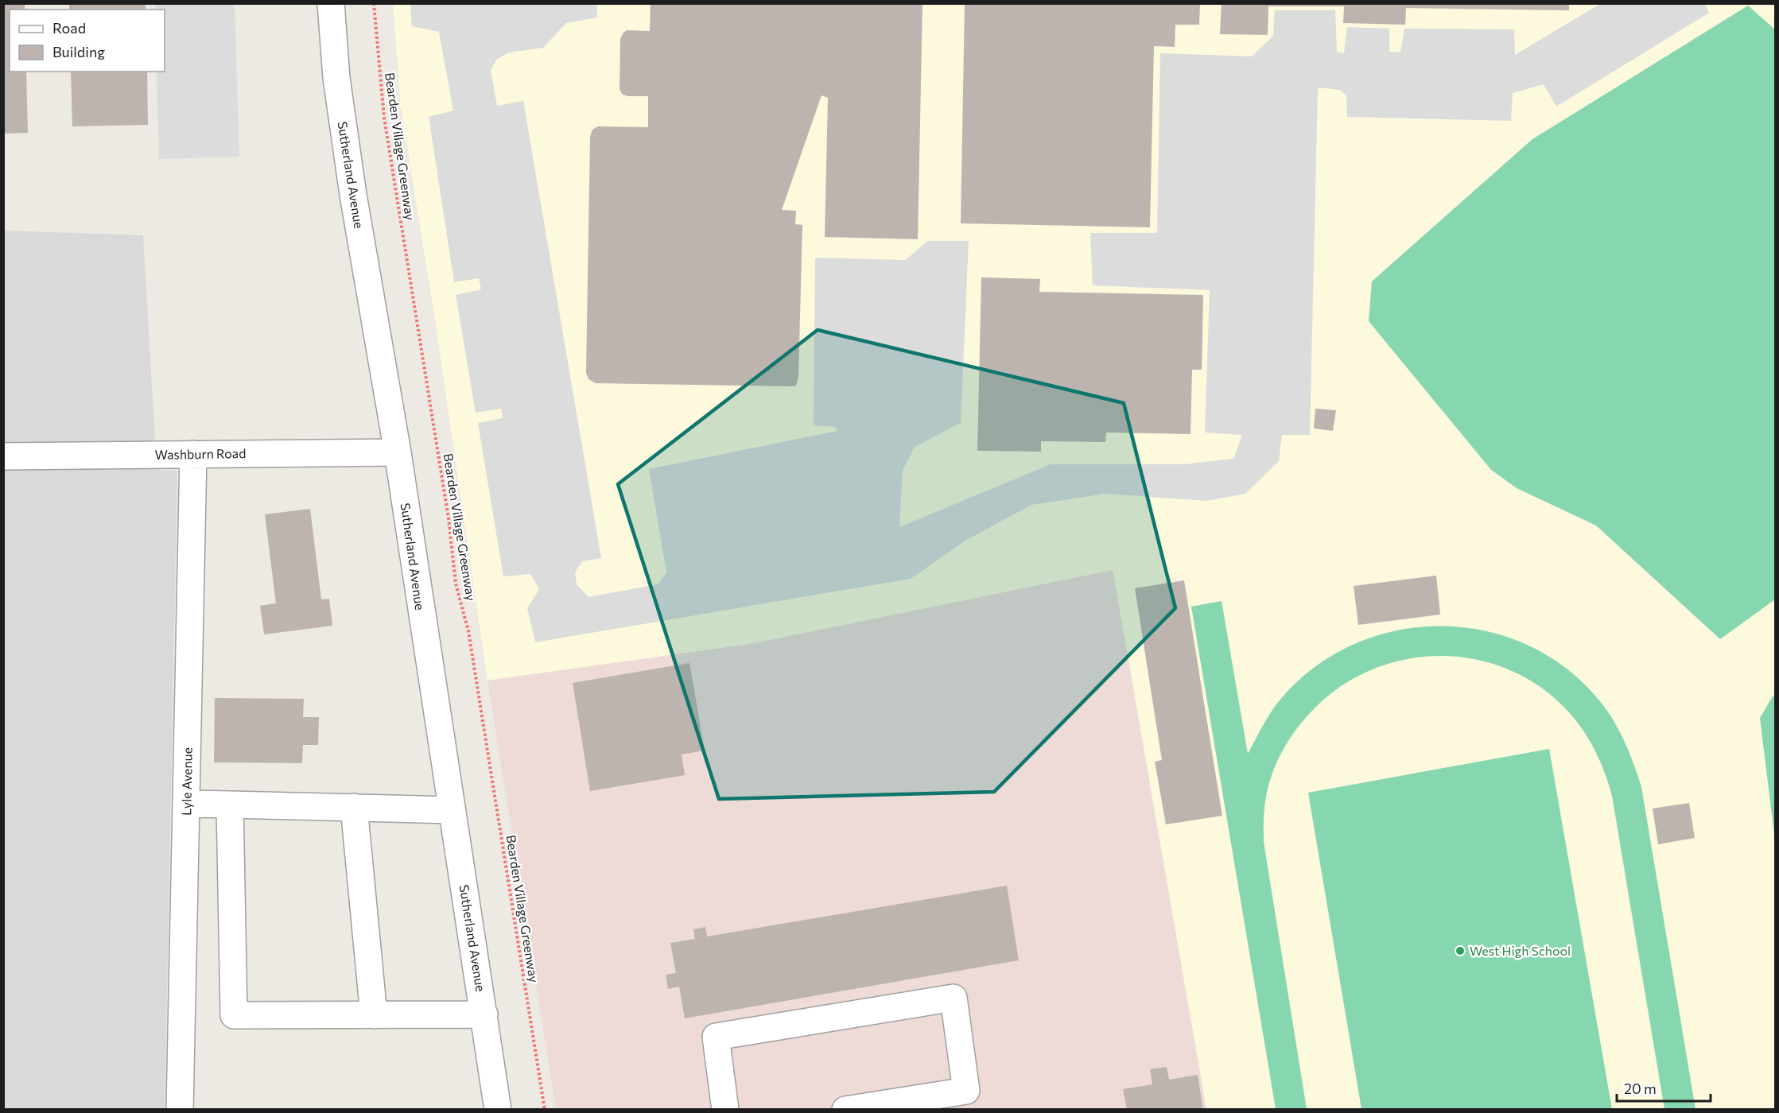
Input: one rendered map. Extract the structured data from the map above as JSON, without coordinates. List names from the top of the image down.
{
  "streets": {
    "street": ["Sutherland Avenue", "Washburn Road", "Lyle Avenue"],
    "path": ["Bearden Village Greenway"]
  },
  "crossings": [
    ["Sutherland Avenue", "Washburn Road"],
    ["Washburn Road", "Lyle Avenue"]
  ],
  "places": ["West High School"],
  "legend": ["Road", "Building"],
  "scale_bar": "20 m"
}
